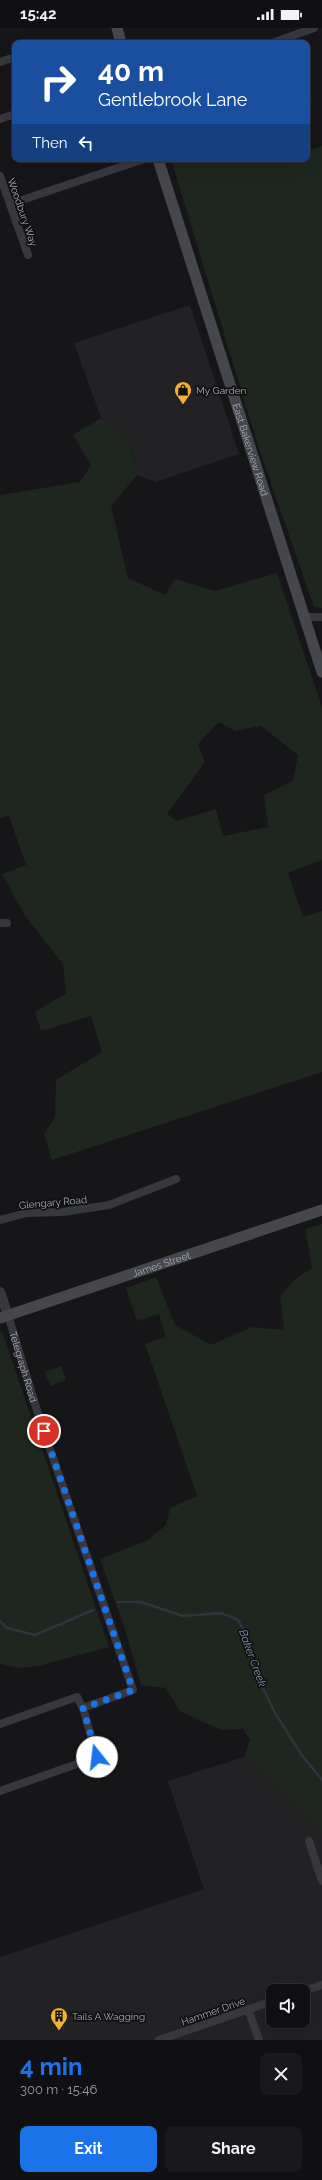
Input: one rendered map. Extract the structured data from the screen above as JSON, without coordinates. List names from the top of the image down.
{
  "streets": {
    "main road": ["East Bakerview Road", "James Street"],
    "street": [
      "Woodbury Way",
      "Glengary Road",
      "Telegraph Road",
      "Hammer Drive"
    ]
  },
  "crossings": [
    ["James Street", "Telegraph Road"]
  ],
  "water": ["Baker Creek"],
  "places": {
    "shop": ["My Garden"],
    "building": ["Tails A Wagging"]
  },
  "page": {
    "status": "15:42",
    "turn": ["40 m", "Gentlebrook Lane"],
    "then": "Then",
    "heading": ["4 min", "300 m · 15:46"],
    "buttons": ["Exit", "Share"]
  }
}
